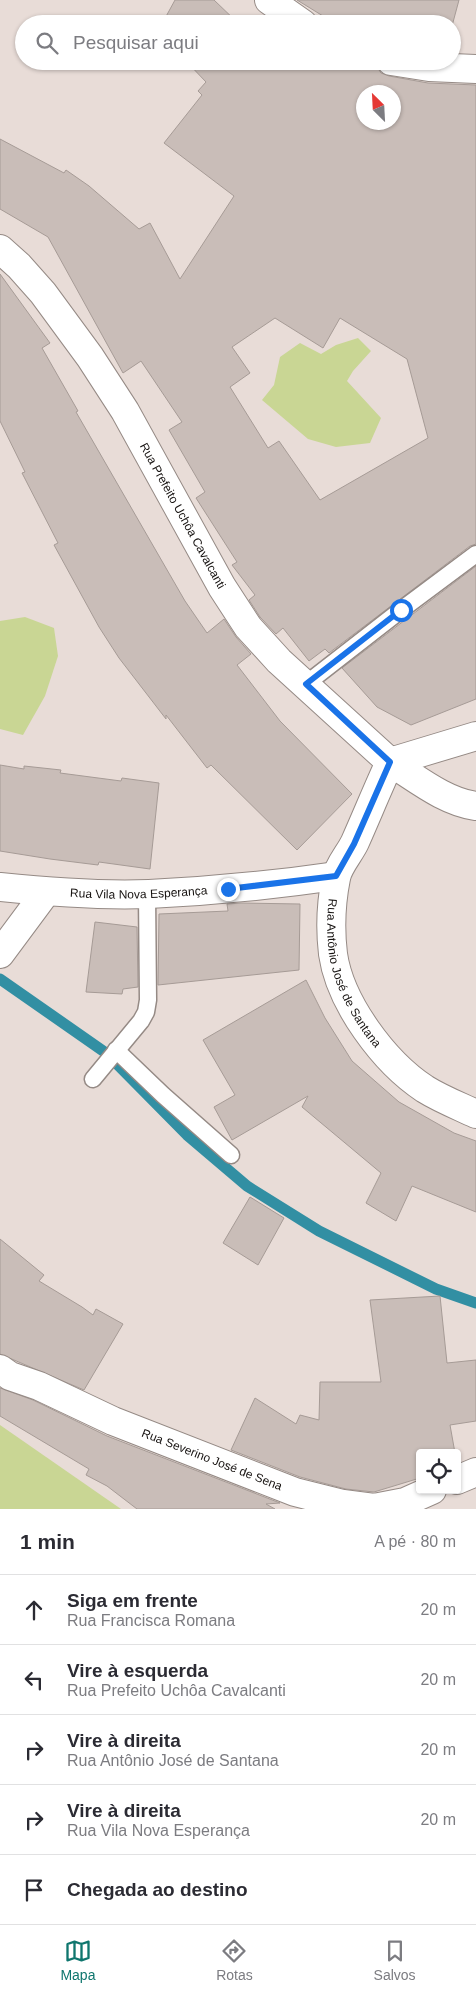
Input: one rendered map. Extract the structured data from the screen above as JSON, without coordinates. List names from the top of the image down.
{
  "streets": {
    "street": [
      "Rua Prefeito Uchôa Cavalcanti",
      "Rua Vila Nova Esperança",
      "Rua Antônio José de Santana",
      "Rua Severino José de Sena"
    ]
  },
  "crossings": [
    ["Rua Prefeito Uchôa Cavalcanti", "Rua Antônio José de Santana"],
    ["Rua Vila Nova Esperança", "Rua Antônio José de Santana"]
  ],
  "north": "top left",
  "page": {
    "search": "Pesquisar aqui",
    "heading": ["1 min", "A pé · 80 m"],
    "list": [
      ["Siga em frente", "Rua Francisca Romana", "20 m"],
      ["Vire à esquerda", "Rua Prefeito Uchôa Cavalcanti", "20 m"],
      ["Vire à direita", "Rua Antônio José de Santana", "20 m"],
      ["Vire à direita", "Rua Vila Nova Esperança", "20 m"],
      "Chegada ao destino"
    ],
    "nav": ["Mapa", "Rotas", "Salvos"]
  }
}
